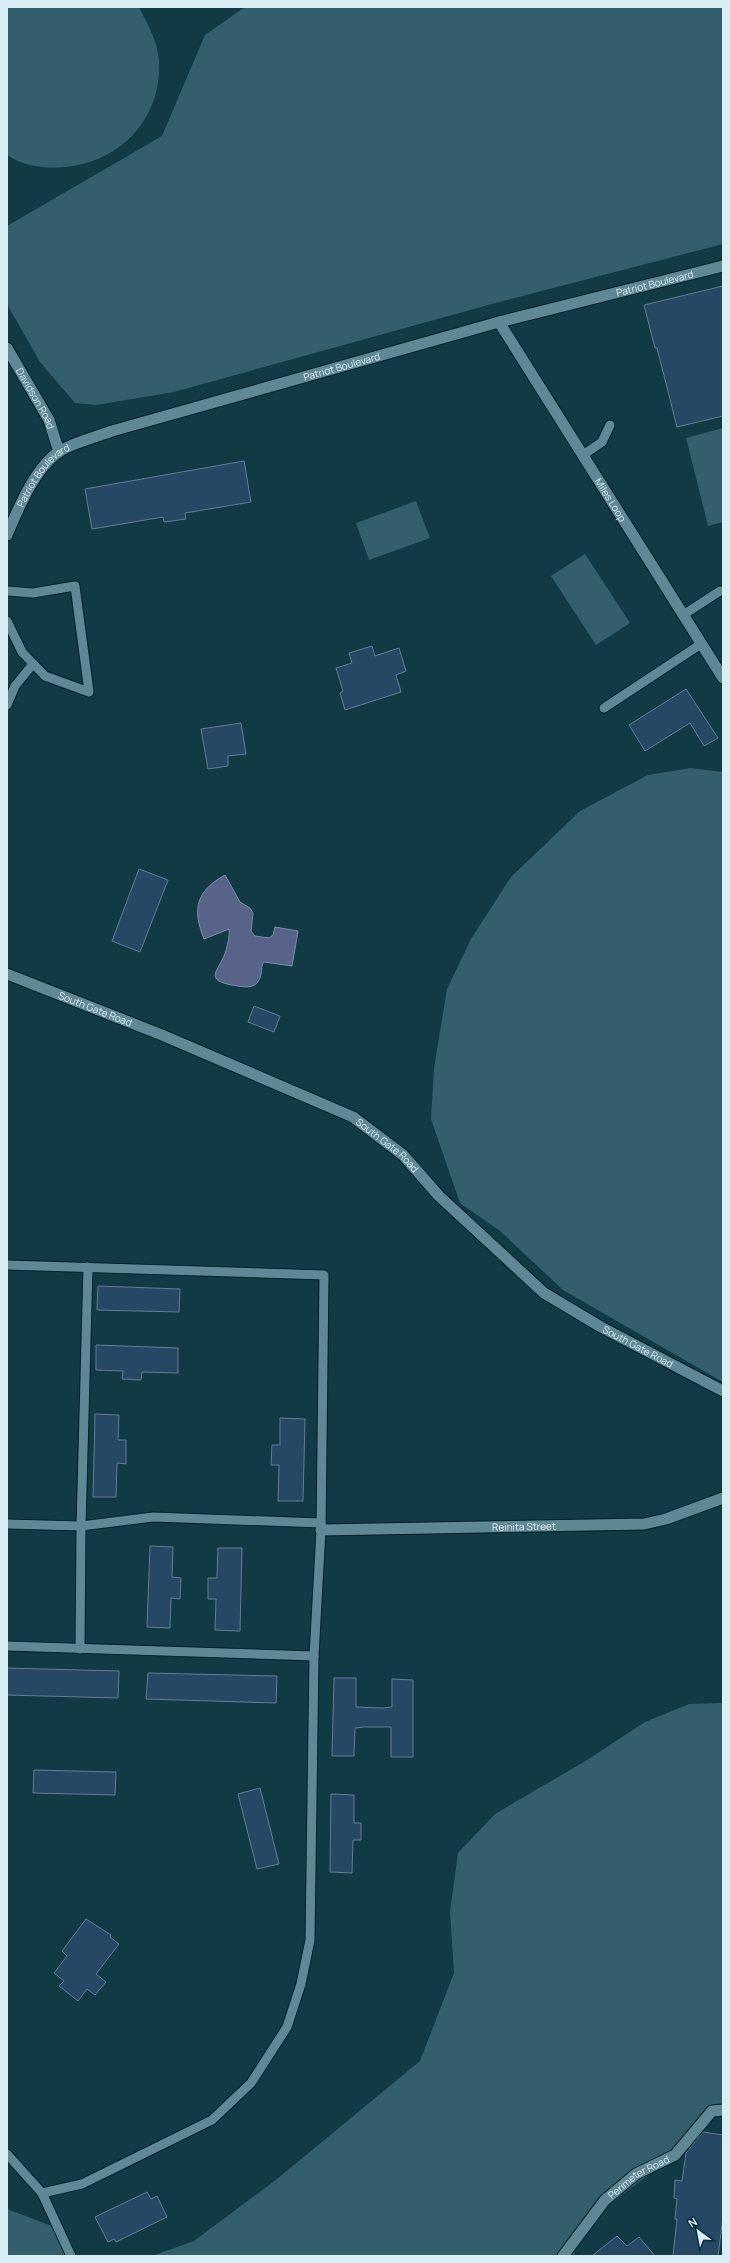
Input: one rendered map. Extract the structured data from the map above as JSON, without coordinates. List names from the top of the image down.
{
  "streets": {
    "street": [
      "Patriot Boulevard",
      "Davidson Road",
      "Miles Loop",
      "South Gate Road",
      "Reinita Street",
      "Perimeter Road"
    ]
  },
  "crossings": [
    ["Patriot Boulevard", "Davidson Road"],
    ["Patriot Boulevard", "Miles Loop"]
  ],
  "north": "top left"
}
